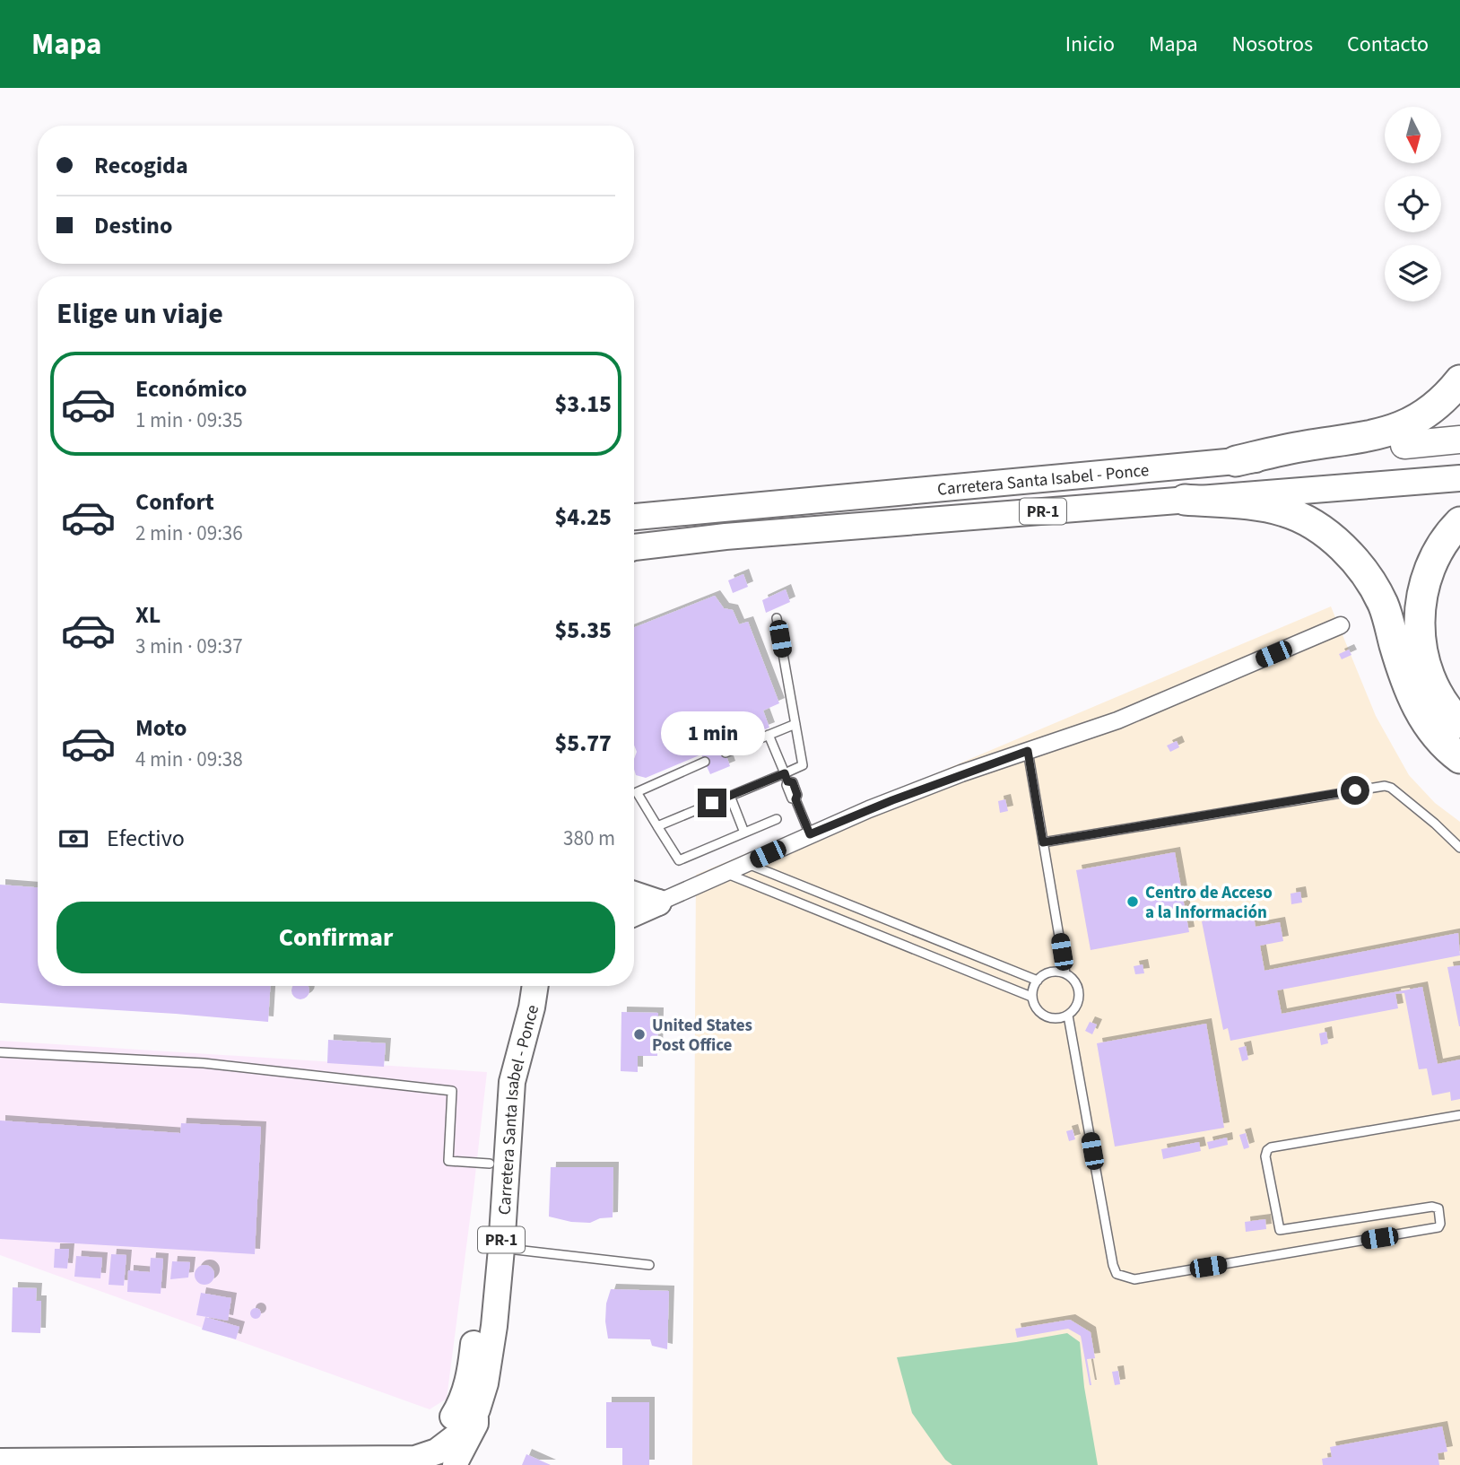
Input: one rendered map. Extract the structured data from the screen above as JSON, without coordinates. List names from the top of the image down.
{
  "streets": {
    "highway": ["Carretera Santa Isabel - Ponce", "PR-1"]
  },
  "places": ["Centro de Acceso a la Información", "United States Post Office"],
  "north": "bottom",
  "page": {
    "header": "Mapa",
    "nav": [
      "Inicio",
      "Mapa",
      "Nosotros",
      "Contacto"
    ],
    "banner": ["Recogida", "Destino"],
    "heading": "Elige un viaje",
    "list": [
      {
        "name": "Económico",
        "note": "1 min · 09:35",
        "value": "$3.15"
      },
      {
        "name": "Confort",
        "note": "2 min · 09:36",
        "value": "$4.25"
      },
      {
        "name": "XL",
        "note": "3 min · 09:37",
        "value": "$5.35"
      },
      {
        "name": "Moto",
        "note": "4 min · 09:38",
        "value": "$5.77"
      }
    ],
    "bubble": "1 min",
    "pay": ["Efectivo", "380 m"],
    "buttons": "Confirmar"
  }
}
